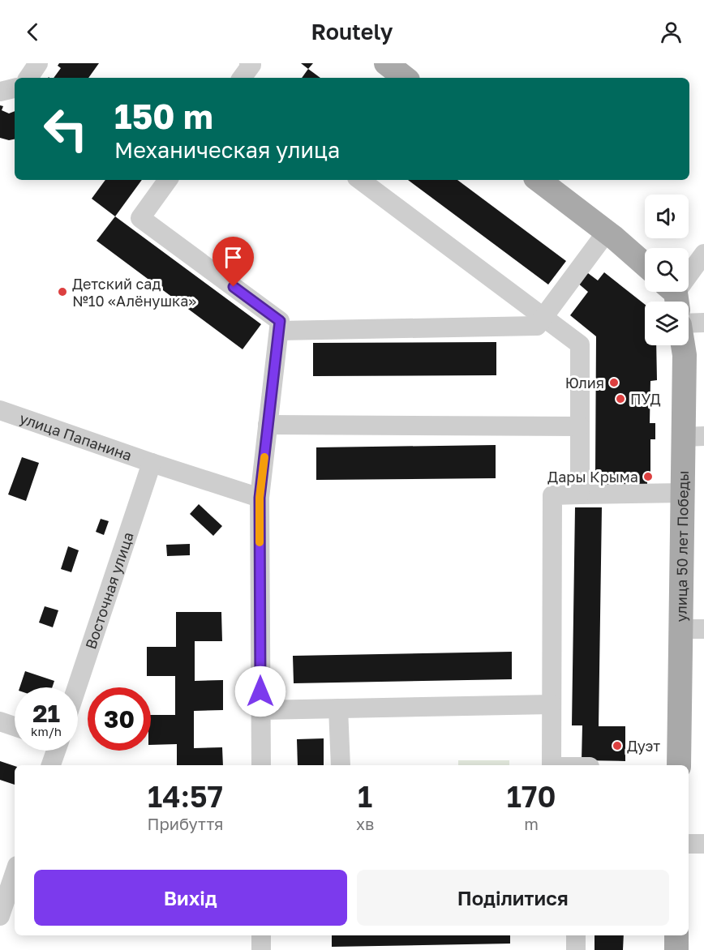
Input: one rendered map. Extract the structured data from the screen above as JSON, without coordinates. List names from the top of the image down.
{
  "streets": {
    "main road": ["улица 50 лет Победы"],
    "street": ["улица Папанина", "Восточная улица"]
  },
  "crossings": [
    ["улица Папанина", "Восточная улица"]
  ],
  "places": [
    "Детский сад №10 «Алёнушка»",
    "Юлия",
    "ПУД",
    "Дары Крыма",
    "Дуэт"
  ],
  "page": {
    "header": "Routely",
    "turn": ["150 m", "Механическая улица"],
    "speed": "21 km/h",
    "limit": "30",
    "eta": [
      "14:57",
      "Прибуття",
      "1",
      "хв",
      "170",
      "m"
    ],
    "buttons": ["Вихід", "Поділитися"]
  }
}
